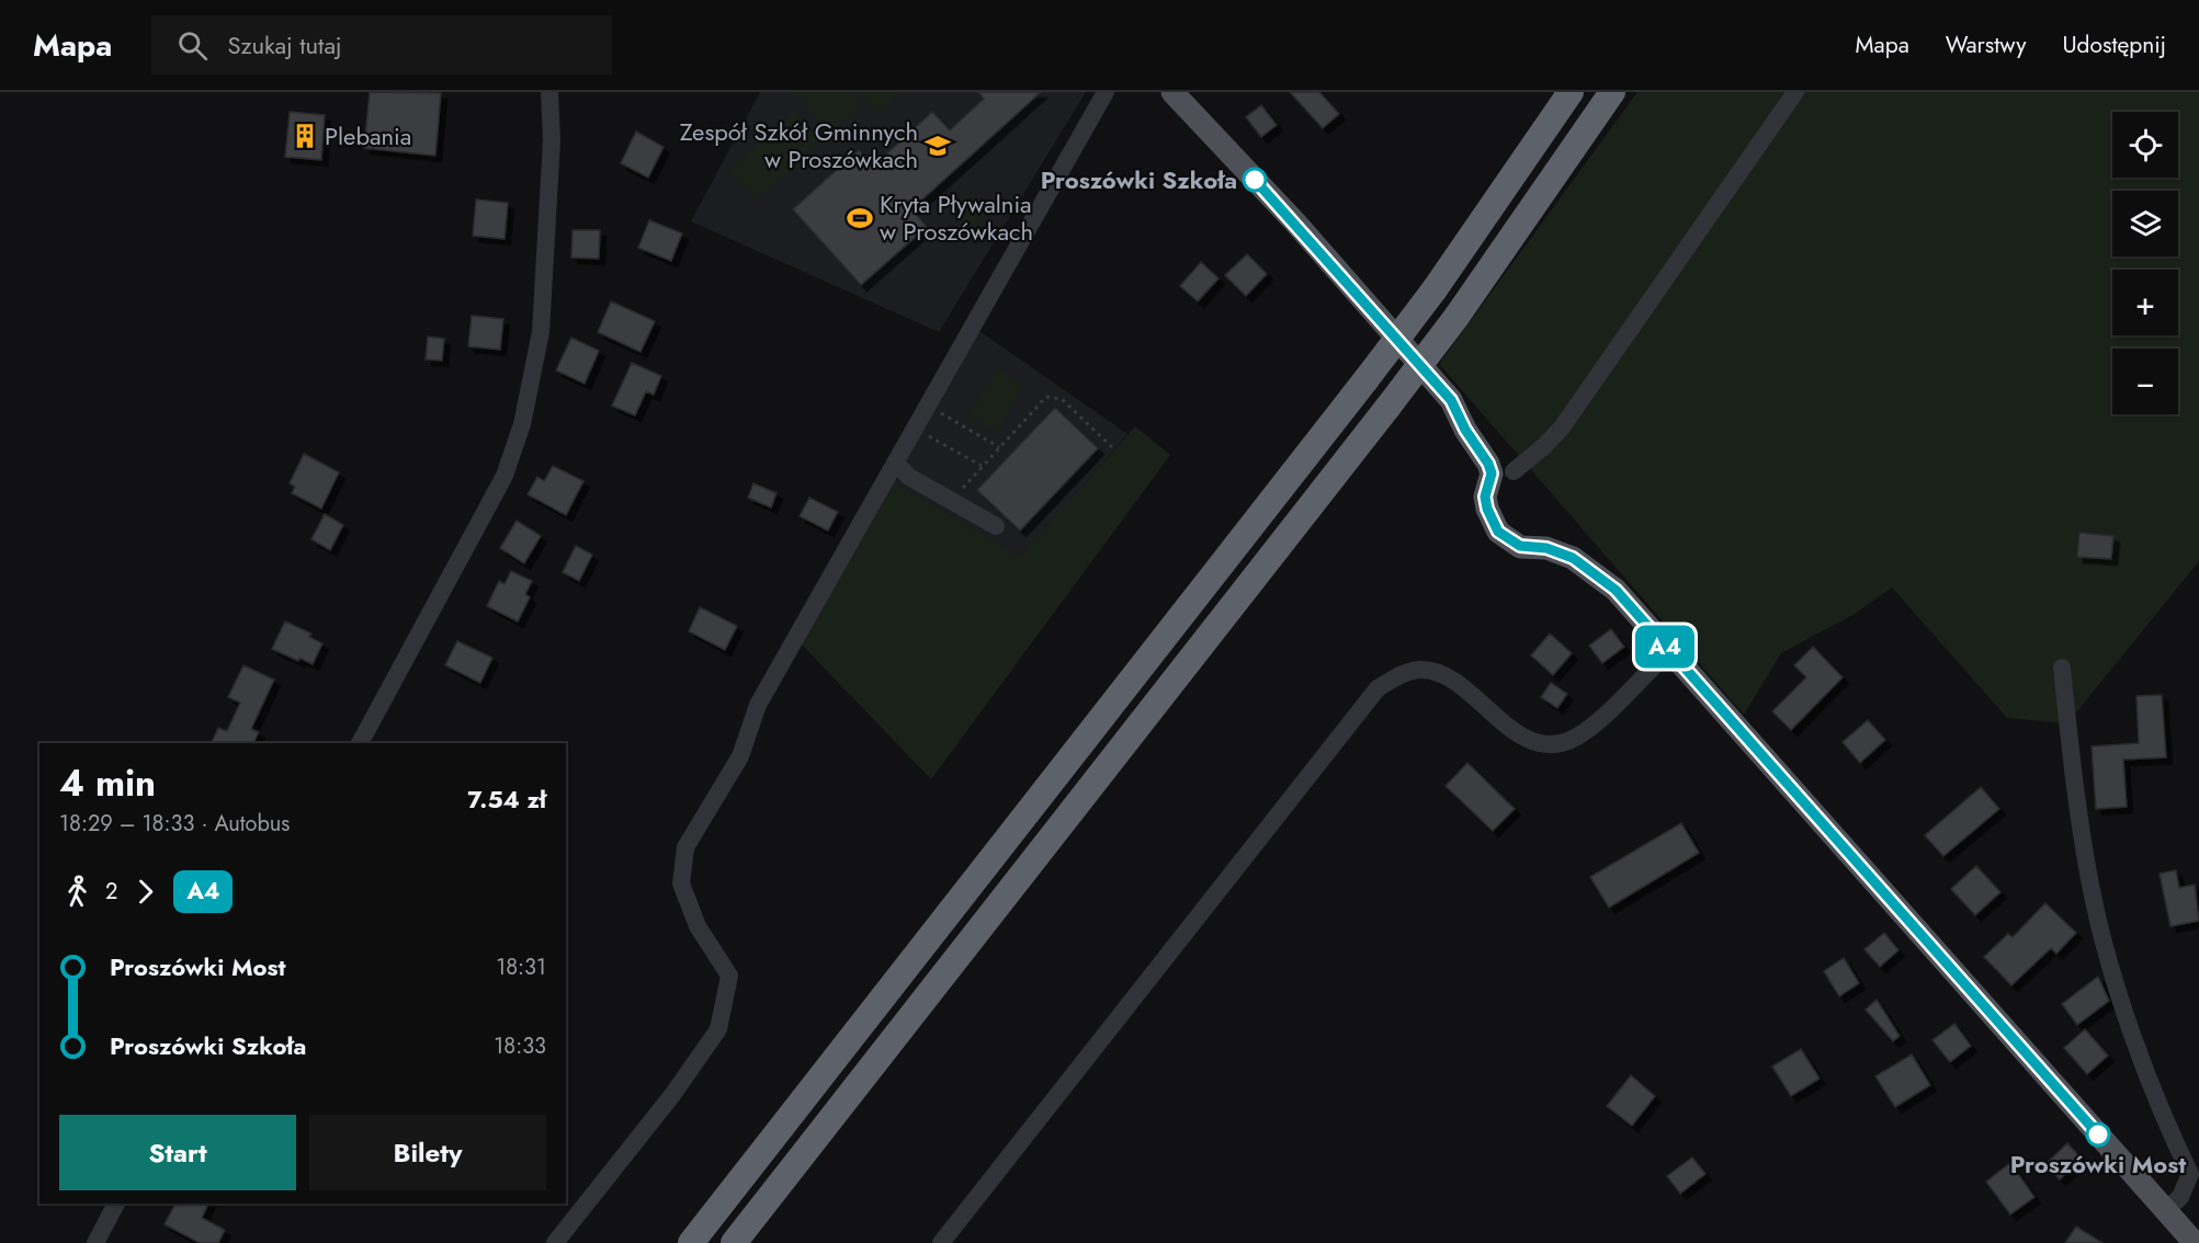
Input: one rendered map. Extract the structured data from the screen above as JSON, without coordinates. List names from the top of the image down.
{
  "places": {
    "building": ["Plebania"],
    "school or university": ["Zespół Szkół Gminnych w Proszówkach"],
    "other": ["Proszówki Szkoła", "Proszówki Most"],
    "sports": ["Kryta Pływalnia w Proszówkach"]
  },
  "lines": ["bus line A4"],
  "page": {
    "header": "Mapa",
    "search": "Szukaj tutaj",
    "nav": ["Mapa", "Warstwy", "Udostępnij"],
    "on_map": "A4",
    "map_buttons": ["+", "−"],
    "heading": ["4 min", "18:29 – 18:33 · Autobus", "7.54 zł"],
    "legs": ["2", "A4"],
    "list": [
      {
        "name": "Proszówki Most",
        "value": "18:31"
      },
      {
        "name": "Proszówki Szkoła",
        "value": "18:33"
      }
    ],
    "buttons": ["Start", "Bilety"]
  }
}
